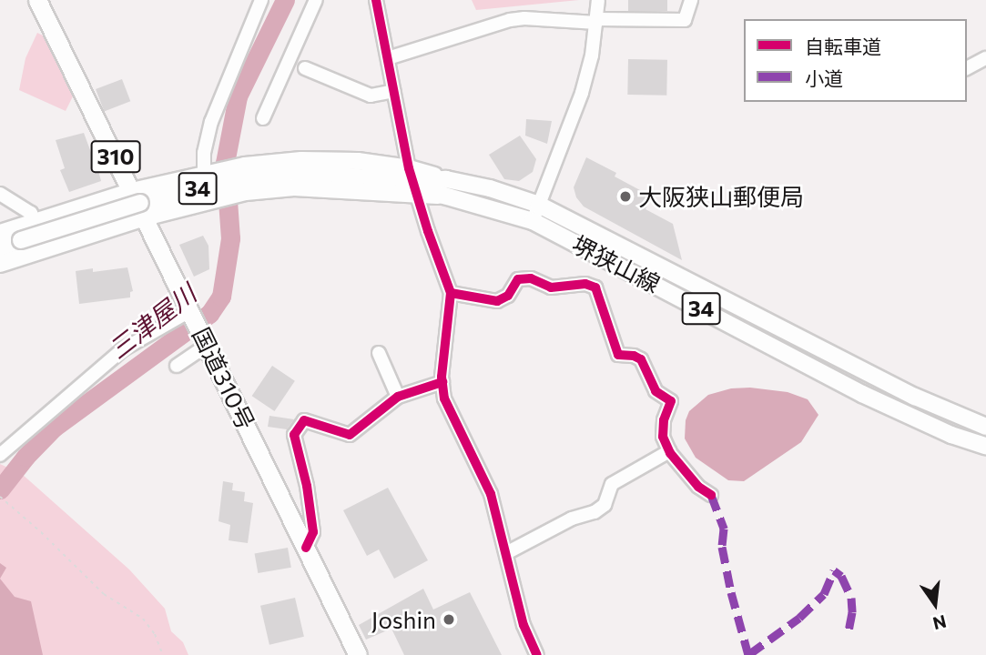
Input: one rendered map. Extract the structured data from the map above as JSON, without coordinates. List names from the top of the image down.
{
  "streets": {
    "highway": ["310", "国道310号"],
    "main road": ["34", "堺狭山線"]
  },
  "crossings": [
    ["堺狭山線", "国道310号"]
  ],
  "water": ["三津屋川"],
  "places": ["大阪狭山郵便局", "Joshin"],
  "legend": ["自転車道", "小道"],
  "north": "bottom"
}
